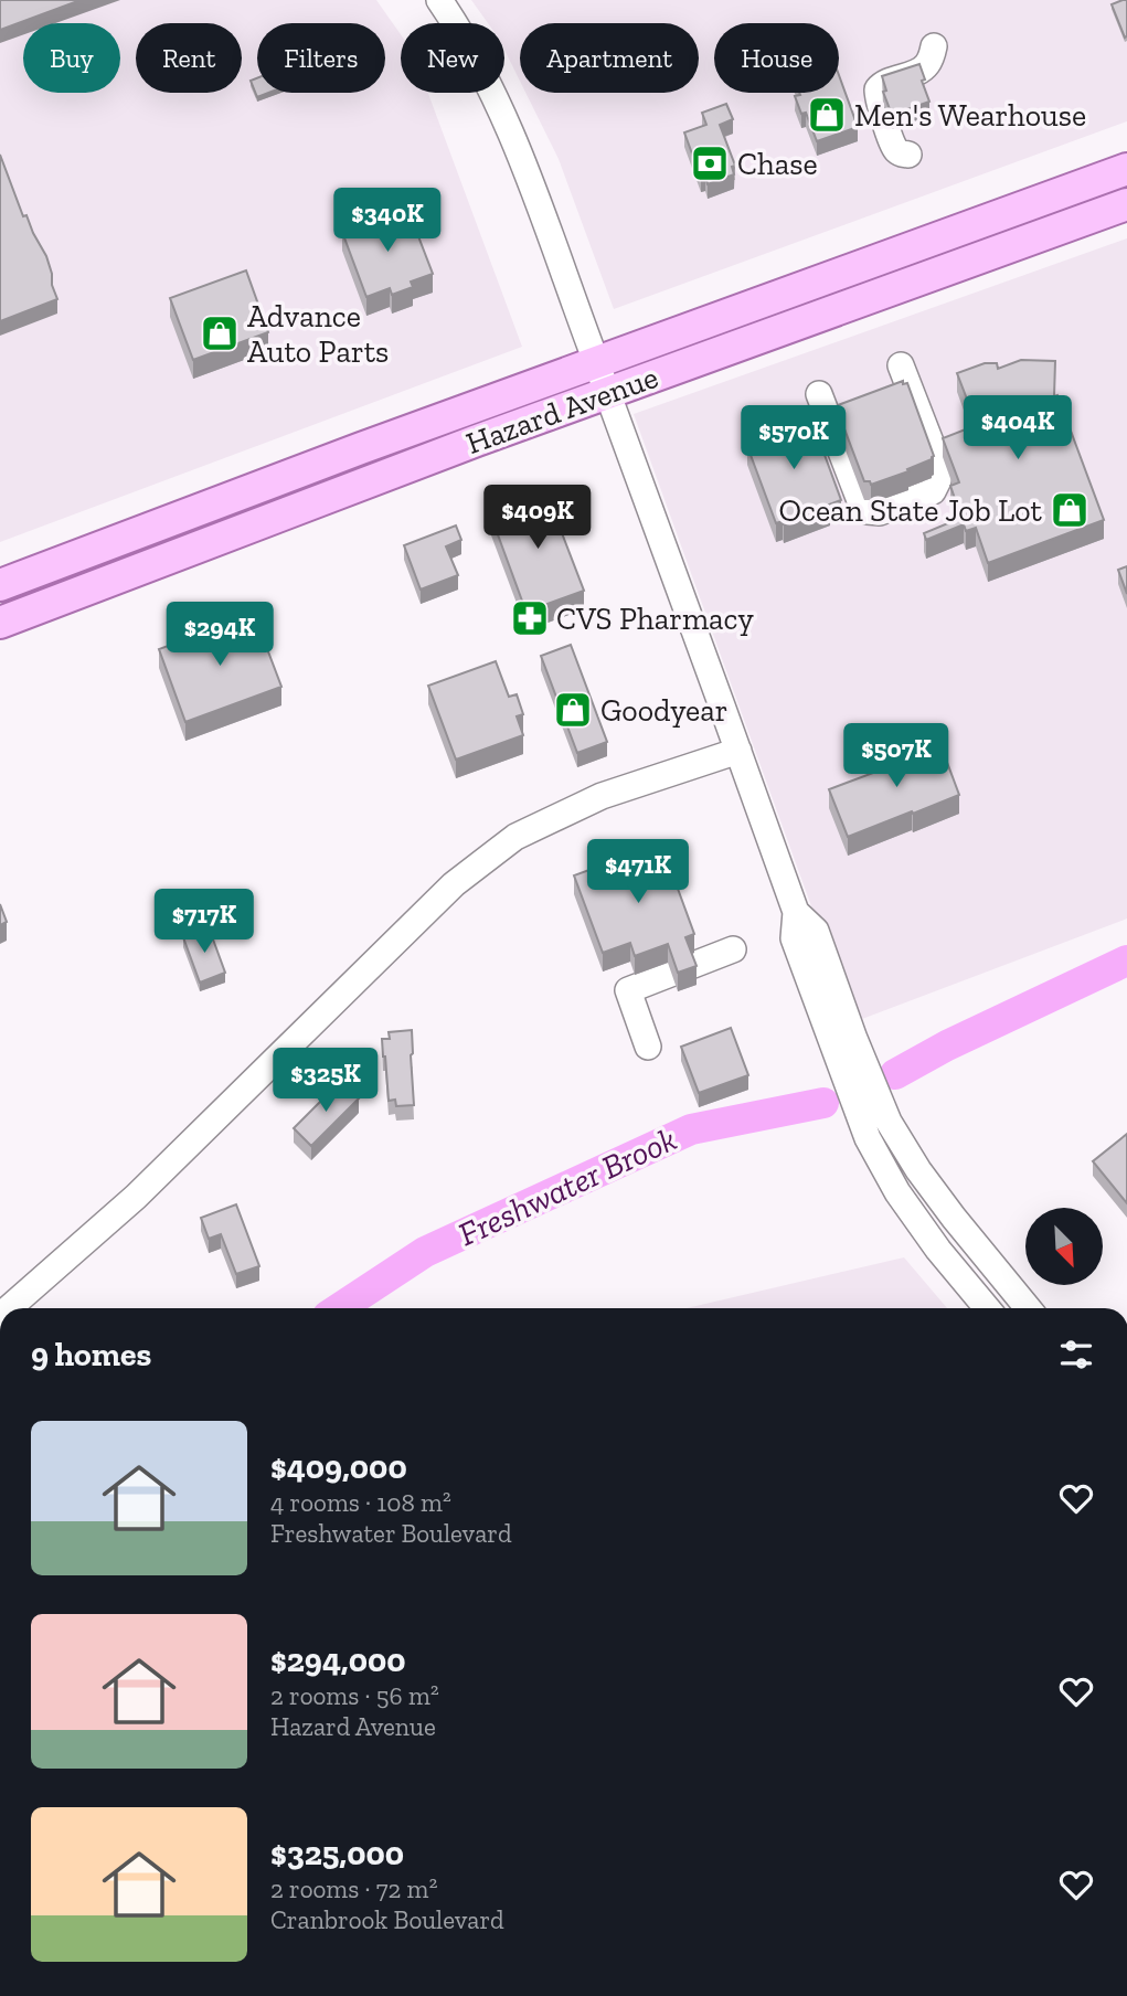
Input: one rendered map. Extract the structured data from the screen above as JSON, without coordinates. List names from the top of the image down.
{
  "streets": {
    "main road": ["Hazard Avenue"]
  },
  "water": ["Freshwater Brook"],
  "places": {
    "shop": [
      "Men's Wearhouse",
      "Advance Auto Parts",
      "Ocean State Job Lot",
      "Goodyear"
    ],
    "bank": ["Chase"],
    "pharmacy": ["CVS Pharmacy"]
  },
  "north": "bottom right",
  "page": {
    "chip": [
      "Buy",
      "Rent",
      "Filters",
      "New",
      "Apartment",
      "House"
    ],
    "price": [
      "$340K",
      "$404K",
      "$570K",
      "$409K",
      "$294K",
      "$507K",
      "$471K",
      "$717K",
      "$325K"
    ],
    "heading": "9 homes",
    "list": [
      {
        "name": "$409,000",
        "note": "4 rooms · 108 m² · Freshwater Boulevard"
      },
      {
        "name": "$294,000",
        "note": "2 rooms · 56 m² · Hazard Avenue"
      },
      {
        "name": "$325,000",
        "note": "2 rooms · 72 m² · Cranbrook Boulevard"
      }
    ]
  }
}
